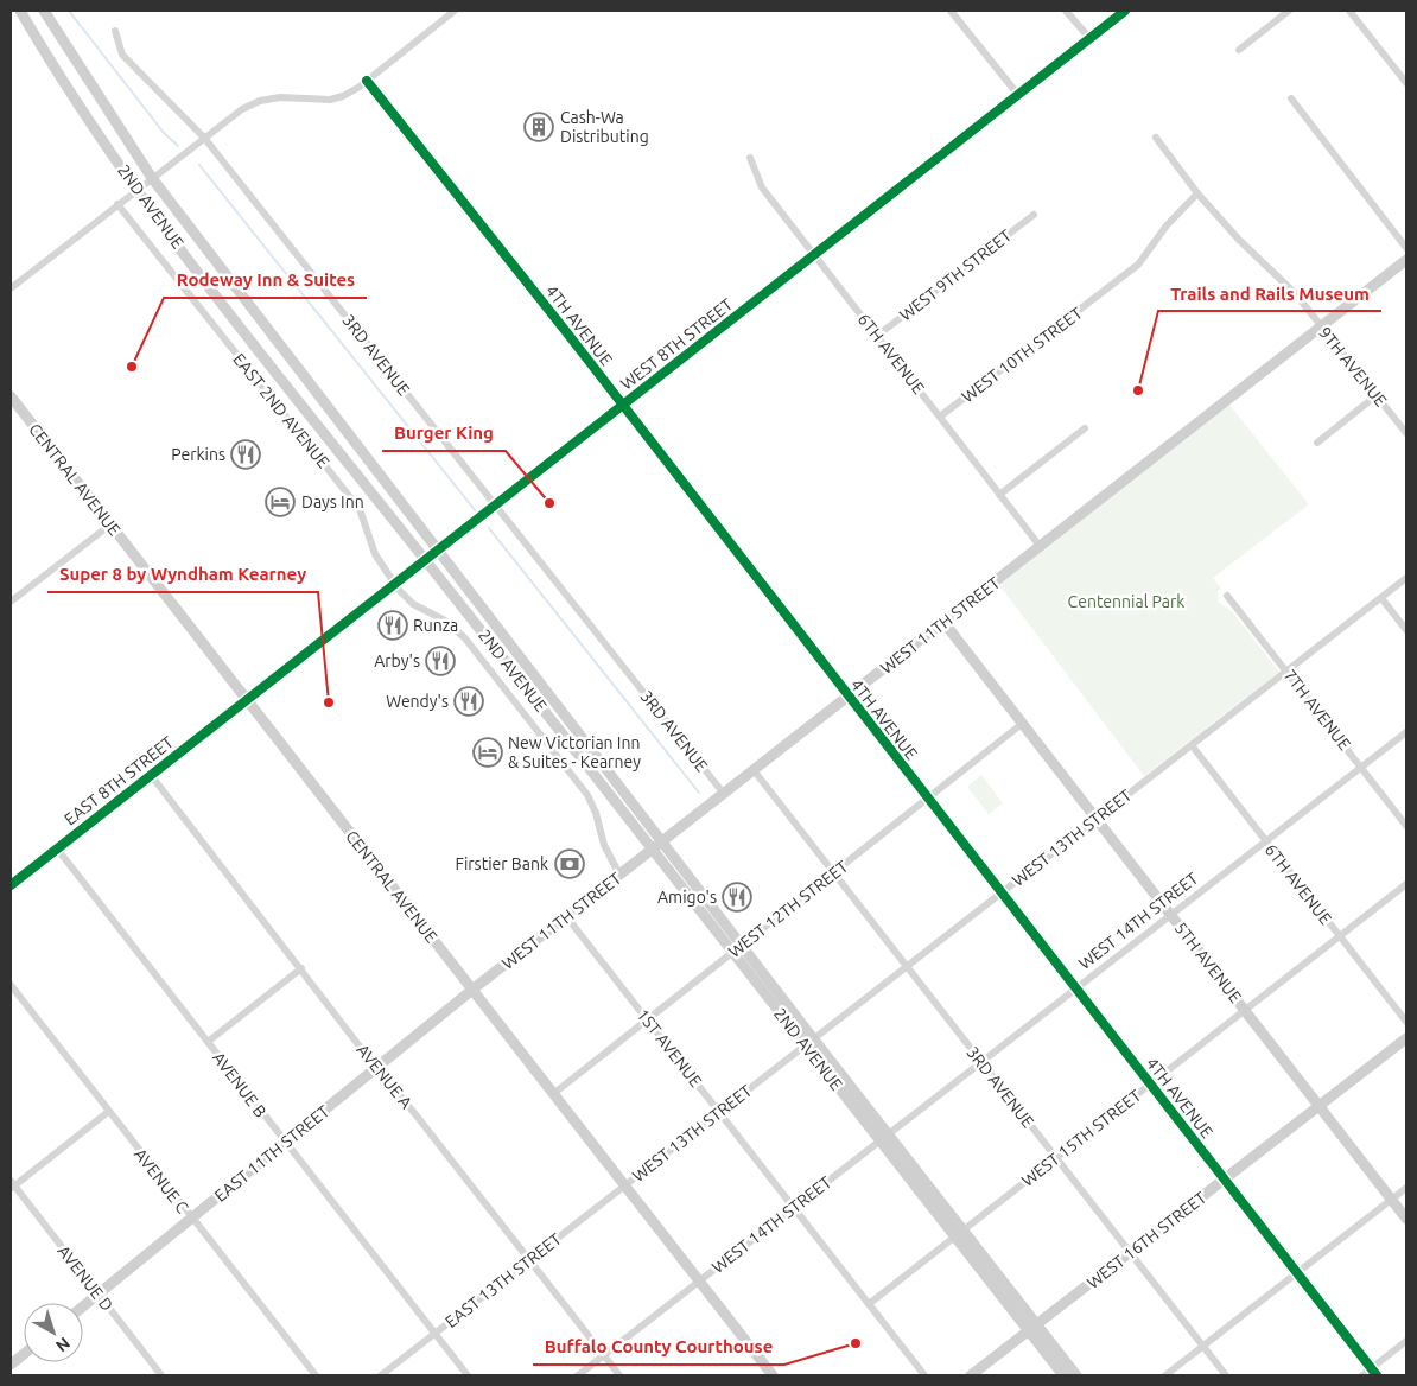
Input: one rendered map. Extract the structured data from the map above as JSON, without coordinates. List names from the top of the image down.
{
  "streets": {
    "main road": [
      "2ND AVENUE",
      "WEST 8TH STREET",
      "CENTRAL AVENUE",
      "WEST 11TH STREET",
      "5TH AVENUE",
      "EAST 11TH STREET",
      "WEST 16TH STREET"
    ],
    "street": [
      "WEST 9TH STREET",
      "4TH AVENUE",
      "6TH AVENUE",
      "3RD AVENUE",
      "WEST 10TH STREET",
      "9TH AVENUE",
      "EAST 2ND AVENUE",
      "7TH AVENUE",
      "EAST 8TH STREET",
      "WEST 13TH STREET",
      "WEST 12TH STREET",
      "WEST 14TH STREET",
      "1ST AVENUE",
      "AVENUE A",
      "AVENUE B",
      "WEST 15TH STREET",
      "AVENUE C",
      "AVENUE D",
      "EAST 13TH STREET"
    ]
  },
  "crossings": [
    ["2ND AVENUE", "WEST 8TH STREET"],
    ["2ND AVENUE", "WEST 11TH STREET"],
    ["2ND AVENUE", "WEST 13TH STREET"],
    ["2ND AVENUE", "WEST 12TH STREET"],
    ["2ND AVENUE", "WEST 14TH STREET"],
    ["2ND AVENUE", "WEST 15TH STREET"],
    ["2ND AVENUE", "WEST 16TH STREET"],
    ["WEST 9TH STREET", "6TH AVENUE"],
    ["4TH AVENUE", "WEST 8TH STREET"],
    ["4TH AVENUE", "WEST 11TH STREET"],
    ["4TH AVENUE", "WEST 13TH STREET"],
    ["4TH AVENUE", "WEST 12TH STREET"],
    ["4TH AVENUE", "WEST 14TH STREET"],
    ["4TH AVENUE", "WEST 15TH STREET"],
    ["4TH AVENUE", "WEST 16TH STREET"],
    ["WEST 8TH STREET", "6TH AVENUE"],
    ["WEST 8TH STREET", "3RD AVENUE"],
    ["WEST 8TH STREET", "EAST 2ND AVENUE"],
    ["WEST 8TH STREET", "CENTRAL AVENUE"],
    ["WEST 8TH STREET", "EAST 8TH STREET"],
    ["6TH AVENUE", "WEST 10TH STREET"],
    ["6TH AVENUE", "WEST 11TH STREET"],
    ["6TH AVENUE", "WEST 13TH STREET"],
    ["6TH AVENUE", "WEST 14TH STREET"],
    ["6TH AVENUE", "WEST 15TH STREET"],
    ["3RD AVENUE", "WEST 11TH STREET"],
    ["3RD AVENUE", "WEST 13TH STREET"],
    ["3RD AVENUE", "WEST 12TH STREET"],
    ["3RD AVENUE", "WEST 14TH STREET"],
    ["3RD AVENUE", "WEST 15TH STREET"],
    ["3RD AVENUE", "WEST 16TH STREET"],
    ["WEST 10TH STREET", "9TH AVENUE"],
    ["9TH AVENUE", "WEST 11TH STREET"],
    ["EAST 2ND AVENUE", "WEST 11TH STREET"],
    ["CENTRAL AVENUE", "WEST 11TH STREET"],
    ["CENTRAL AVENUE", "EAST 8TH STREET"],
    ["CENTRAL AVENUE", "WEST 13TH STREET"],
    ["CENTRAL AVENUE", "WEST 12TH STREET"],
    ["CENTRAL AVENUE", "WEST 14TH STREET"],
    ["CENTRAL AVENUE", "EAST 11TH STREET"],
    ["CENTRAL AVENUE", "EAST 13TH STREET"],
    ["WEST 11TH STREET", "5TH AVENUE"],
    ["WEST 11TH STREET", "1ST AVENUE"],
    ["WEST 11TH STREET", "EAST 11TH STREET"],
    ["7TH AVENUE", "WEST 13TH STREET"],
    ["7TH AVENUE", "WEST 14TH STREET"],
    ["EAST 8TH STREET", "AVENUE A"],
    ["EAST 8TH STREET", "AVENUE B"],
    ["WEST 13TH STREET", "5TH AVENUE"],
    ["WEST 13TH STREET", "1ST AVENUE"],
    ["WEST 13TH STREET", "EAST 13TH STREET"],
    ["WEST 12TH STREET", "5TH AVENUE"],
    ["WEST 12TH STREET", "1ST AVENUE"],
    ["WEST 14TH STREET", "5TH AVENUE"],
    ["WEST 14TH STREET", "1ST AVENUE"],
    ["WEST 14TH STREET", "AVENUE A"],
    ["5TH AVENUE", "WEST 15TH STREET"],
    ["5TH AVENUE", "WEST 16TH STREET"],
    ["1ST AVENUE", "WEST 15TH STREET"],
    ["AVENUE A", "EAST 11TH STREET"],
    ["AVENUE A", "EAST 13TH STREET"],
    ["AVENUE B", "EAST 11TH STREET"],
    ["AVENUE B", "EAST 13TH STREET"],
    ["EAST 11TH STREET", "AVENUE C"],
    ["EAST 11TH STREET", "AVENUE D"]
  ],
  "parks": ["Centennial Park"],
  "places": {
    "building": ["Cash-Wa Distributing"],
    "other": [
      "Rodeway Inn & Suites",
      "Trails and Rails Museum",
      "Burger King",
      "Super 8 by Wyndham Kearney",
      "Buffalo County Courthouse"
    ],
    "restaurant": [
      "Perkins",
      "Runza",
      "Arby's",
      "Wendy's",
      "Amigo's"
    ],
    "hotel": ["Days Inn", "New Victorian Inn & Suites - Kearney"],
    "bank": ["Firstier Bank"]
  },
  "north": "bottom right"
}
